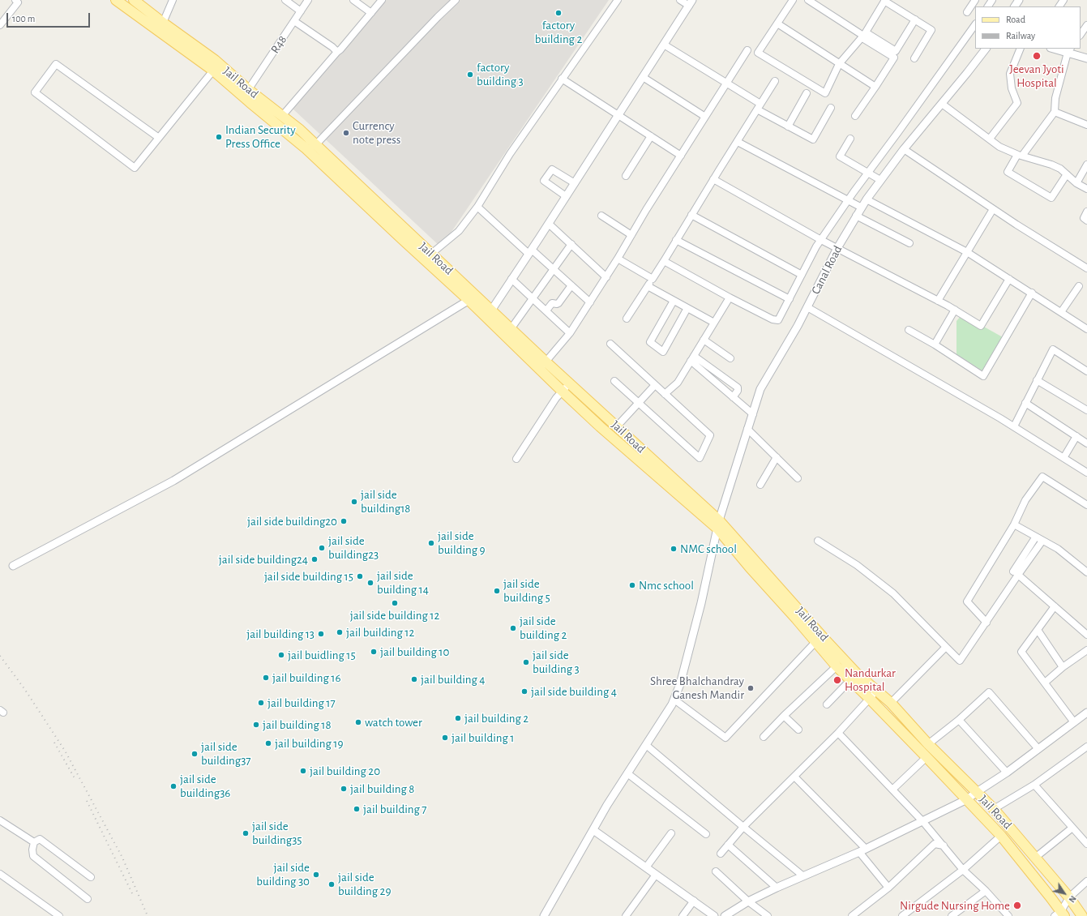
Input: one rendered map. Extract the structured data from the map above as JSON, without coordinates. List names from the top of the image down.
{
  "streets": {
    "main road": ["Jail Road"],
    "street": ["R48", "Canal Road"]
  },
  "crossings": [
    ["R48", "Jail Road"],
    ["Jail Road", "Canal Road"]
  ],
  "places": [
    "factory building 2",
    "Jeevan Jyoti Hospital",
    "factory building 3",
    "Currency note press",
    "Indian Security Press Office",
    "jail side building18",
    "jail side building20",
    "jail side building 9",
    "jail side building23",
    "NMC school",
    "jail side building24",
    "jail side building 15",
    "jail side building 14",
    "Nmc school",
    "jail side building 5",
    "jail side building 12",
    "jail side building 2",
    "jail building 12",
    "jail building 13",
    "jail building 10",
    "jail buidling 15",
    "jail side building 3",
    "jail building 16",
    "jail building 4",
    "Nandurkar Hospital",
    "Shree Bhalchandray Ganesh Mandir",
    "jail side building 4",
    "jail building 17",
    "jail building 2",
    "watch tower",
    "jail building 18",
    "jail building 1",
    "jail building 19",
    "jail side building37",
    "jail building 20",
    "jail side building36",
    "jail building 8",
    "jail building 7",
    "jail side building35",
    "jail side building 30",
    "jail side building 29",
    "Nirgude Nursing Home"
  ],
  "legend": ["Road", "Railway"],
  "scale_bar": "100 m",
  "north": "bottom right"
}
